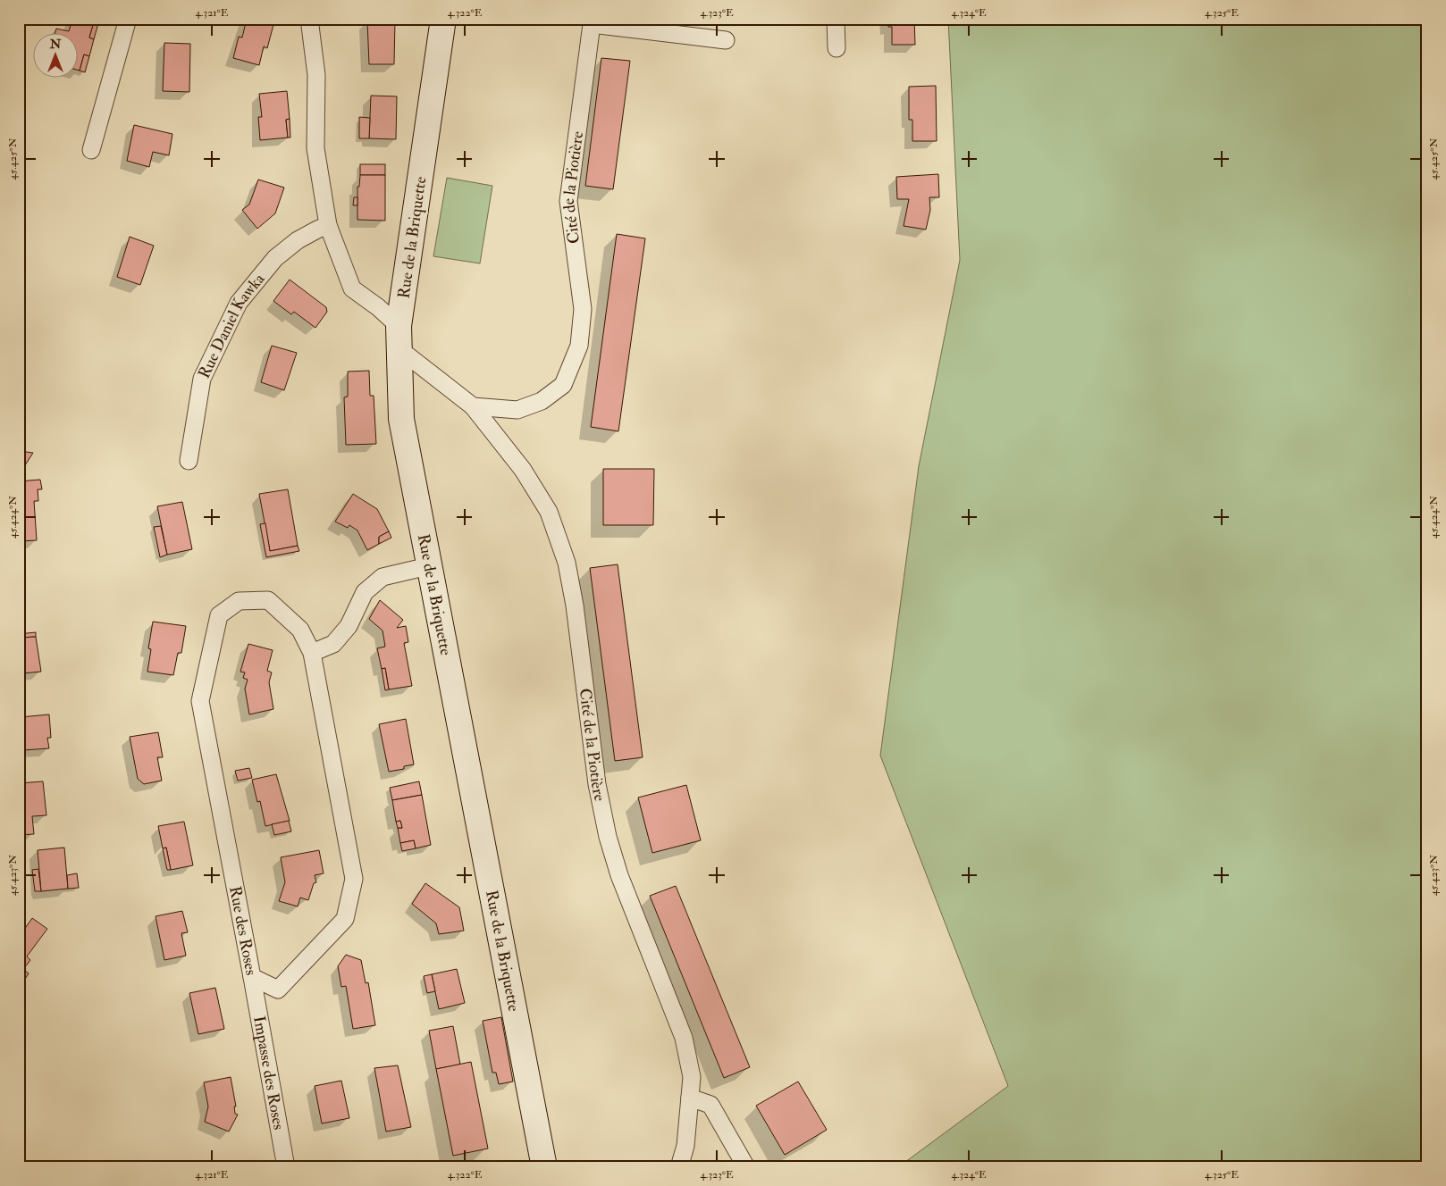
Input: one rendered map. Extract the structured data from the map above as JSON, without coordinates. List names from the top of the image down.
{
  "streets": {
    "main road": ["Rue de la Briquette"],
    "street": [
      "Cité de la Piotière",
      "Rue Daniel Kawka",
      "Rue des Roses",
      "Impasse des Roses"
    ]
  },
  "crossings": [
    ["Cité de la Piotière", "Rue de la Briquette"],
    ["Rue des Roses", "Impasse des Roses"]
  ],
  "north": "top",
  "coordinates": [
    "4.321°E",
    "4.322°E",
    "4.323°E",
    "4.324°E",
    "4.325°E",
    "45.425°N",
    "45.424°N",
    "45.423°N"
  ]
}
